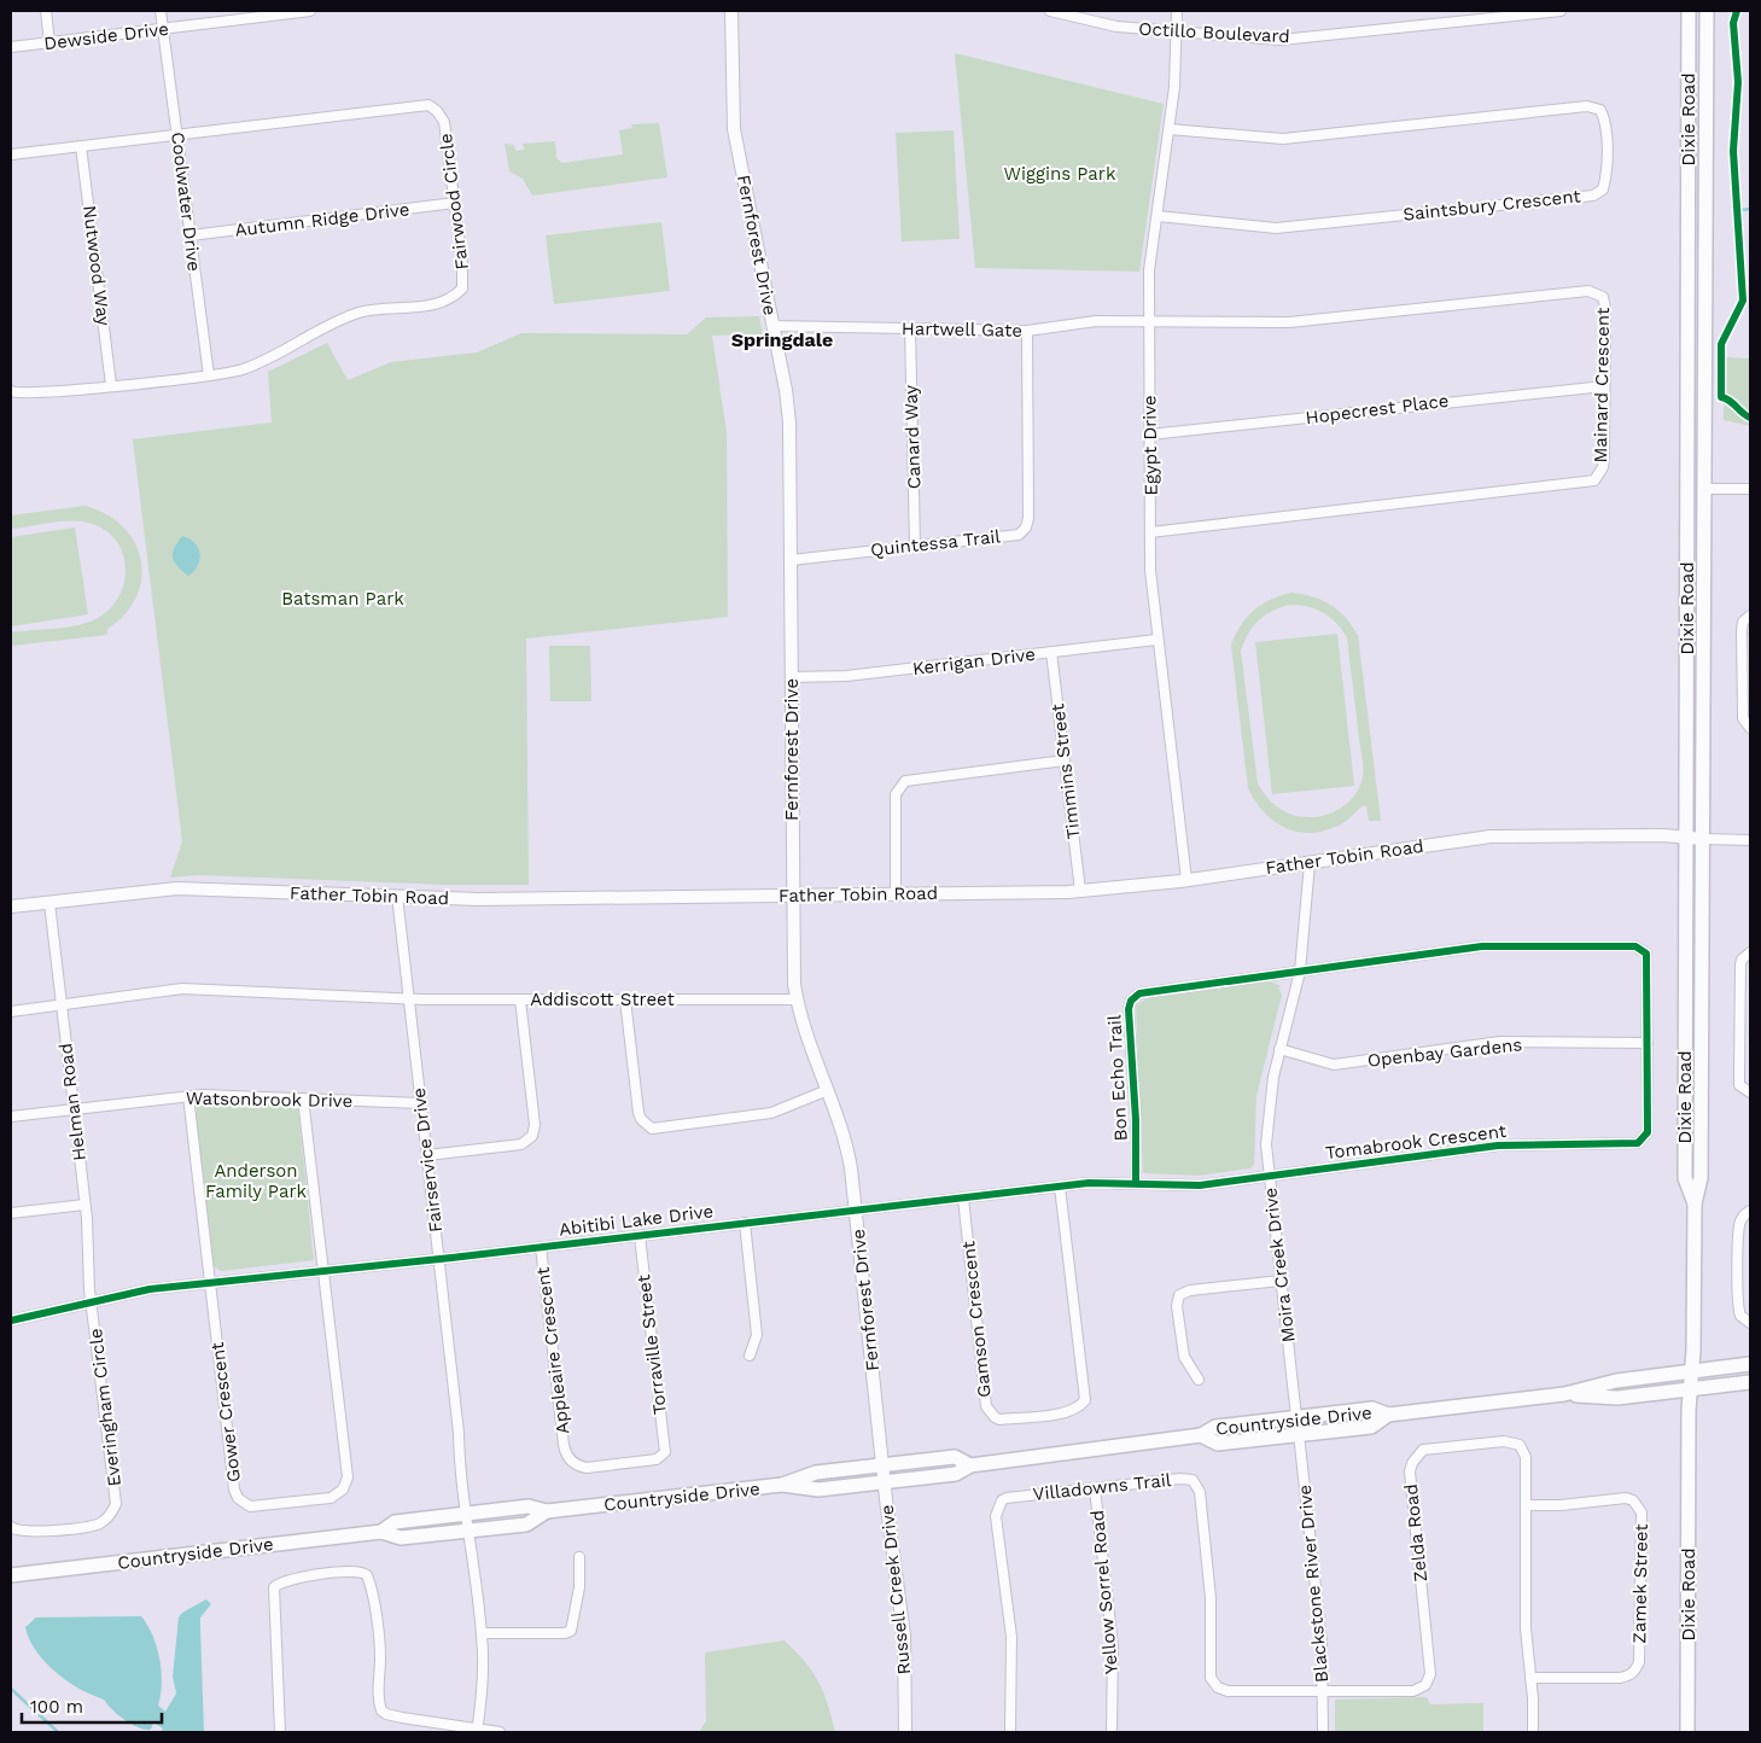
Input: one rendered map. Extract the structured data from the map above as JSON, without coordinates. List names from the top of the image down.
{
  "streets": {
    "main road": ["Dixie Road", "Countryside Drive"],
    "street": [
      "Octillo Boulevard",
      "Dewside Drive",
      "Coolwater Drive",
      "Fairwood Circle",
      "Saintsbury Crescent",
      "Autumn Ridge Drive",
      "Fernforest Drive",
      "Nutwood Way",
      "Hartwell Gate",
      "Mainard Crescent",
      "Hopecrest Place",
      "Canard Way",
      "Egypt Drive",
      "Quintessa Trail",
      "Kerrigan Drive",
      "Timmins Street",
      "Father Tobin Road",
      "Addiscott Street",
      "Openbay Gardens",
      "Bon Echo Trail",
      "Watsonbrook Drive",
      "Helman Road",
      "Tomabrook Crescent",
      "Fairservice Drive",
      "Abitibi Lake Drive",
      "Moira Creek Drive",
      "Gamson Crescent",
      "Torraville Street",
      "Appleaire Crescent",
      "Everingham Circle",
      "Gower Crescent",
      "Villadowns Trail",
      "Zelda Road",
      "Blackstone River Drive",
      "Zamek Street",
      "Russell Creek Drive",
      "Yellow Sorrel Road"
    ]
  },
  "crossings": [
    ["Octillo Boulevard", "Egypt Drive"],
    ["Dewside Drive", "Coolwater Drive"],
    ["Dixie Road", "Father Tobin Road"],
    ["Dixie Road", "Countryside Drive"],
    ["Coolwater Drive", "Fairwood Circle"],
    ["Coolwater Drive", "Autumn Ridge Drive"],
    ["Fairwood Circle", "Autumn Ridge Drive"],
    ["Fairwood Circle", "Nutwood Way"],
    ["Saintsbury Crescent", "Egypt Drive"],
    ["Fernforest Drive", "Hartwell Gate"],
    ["Fernforest Drive", "Quintessa Trail"],
    ["Fernforest Drive", "Kerrigan Drive"],
    ["Fernforest Drive", "Father Tobin Road"],
    ["Fernforest Drive", "Addiscott Street"],
    ["Fernforest Drive", "Abitibi Lake Drive"],
    ["Fernforest Drive", "Countryside Drive"],
    ["Fernforest Drive", "Russell Creek Drive"],
    ["Hartwell Gate", "Mainard Crescent"],
    ["Hartwell Gate", "Canard Way"],
    ["Hartwell Gate", "Egypt Drive"],
    ["Hartwell Gate", "Quintessa Trail"],
    ["Mainard Crescent", "Hopecrest Place"],
    ["Mainard Crescent", "Egypt Drive"],
    ["Hopecrest Place", "Egypt Drive"],
    ["Canard Way", "Quintessa Trail"],
    ["Egypt Drive", "Kerrigan Drive"],
    ["Egypt Drive", "Father Tobin Road"],
    ["Kerrigan Drive", "Timmins Street"],
    ["Timmins Street", "Father Tobin Road"],
    ["Father Tobin Road", "Helman Road"],
    ["Father Tobin Road", "Fairservice Drive"],
    ["Father Tobin Road", "Moira Creek Drive"],
    ["Addiscott Street", "Fairservice Drive"],
    ["Openbay Gardens", "Tomabrook Crescent"],
    ["Openbay Gardens", "Moira Creek Drive"],
    ["Bon Echo Trail", "Tomabrook Crescent"],
    ["Bon Echo Trail", "Abitibi Lake Drive"],
    ["Bon Echo Trail", "Moira Creek Drive"],
    ["Watsonbrook Drive", "Helman Road"],
    ["Watsonbrook Drive", "Fairservice Drive"],
    ["Helman Road", "Abitibi Lake Drive"],
    ["Helman Road", "Everingham Circle"],
    ["Tomabrook Crescent", "Abitibi Lake Drive"],
    ["Tomabrook Crescent", "Moira Creek Drive"],
    ["Fairservice Drive", "Abitibi Lake Drive"],
    ["Fairservice Drive", "Countryside Drive"],
    ["Abitibi Lake Drive", "Moira Creek Drive"],
    ["Abitibi Lake Drive", "Gamson Crescent"],
    ["Abitibi Lake Drive", "Torraville Street"],
    ["Abitibi Lake Drive", "Appleaire Crescent"],
    ["Abitibi Lake Drive", "Everingham Circle"],
    ["Abitibi Lake Drive", "Gower Crescent"],
    ["Moira Creek Drive", "Countryside Drive"],
    ["Torraville Street", "Appleaire Crescent"],
    ["Countryside Drive", "Blackstone River Drive"],
    ["Countryside Drive", "Russell Creek Drive"],
    ["Villadowns Trail", "Zelda Road"],
    ["Villadowns Trail", "Blackstone River Drive"],
    ["Villadowns Trail", "Yellow Sorrel Road"],
    ["Zelda Road", "Blackstone River Drive"],
    ["Zelda Road", "Zamek Street"]
  ],
  "districts": ["Springdale"],
  "parks": ["Wiggins Park", "Batsman Park", "Anderson Family Park"],
  "scale_bar": "100 m"
}
